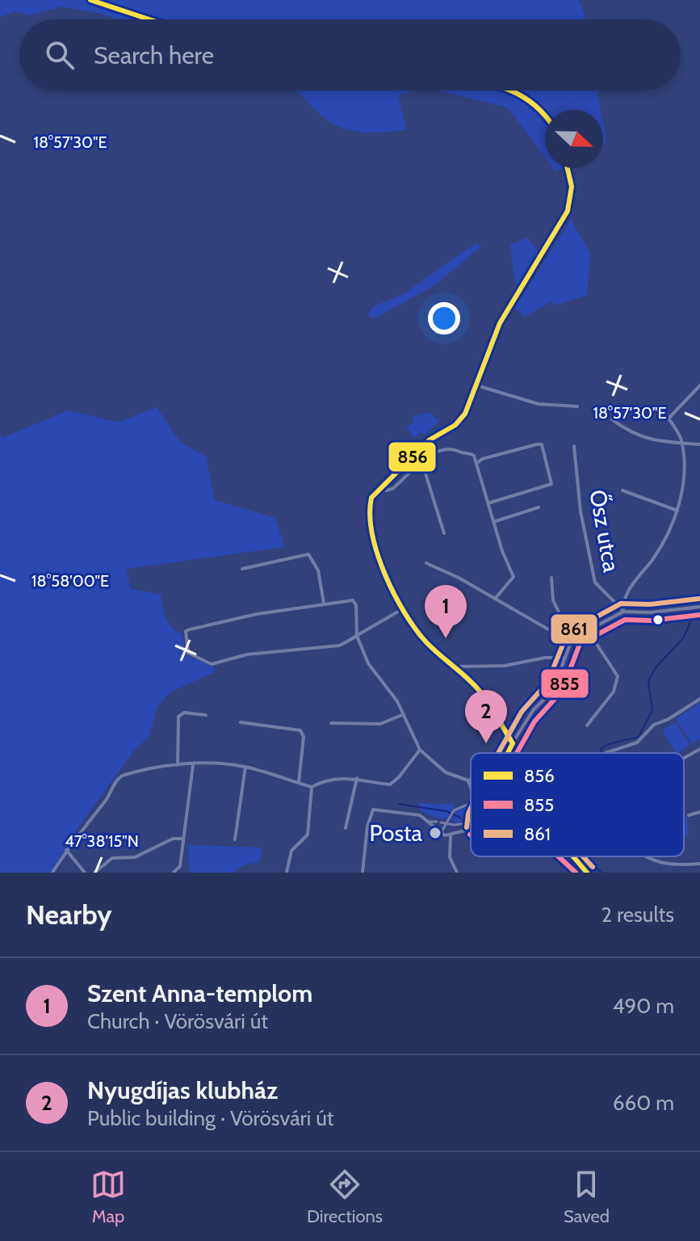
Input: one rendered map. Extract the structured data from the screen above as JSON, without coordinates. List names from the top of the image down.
{
  "streets": {
    "street": ["Ősz utca"]
  },
  "places": ["Posta"],
  "lines": ["transit line 856", "transit line 861", "transit line 855"],
  "legend": ["856", "855", "861"],
  "north": "right",
  "page": {
    "search": "Search here",
    "pins": ["1", "2"],
    "heading": ["Nearby", "2 results"],
    "list": [
      {
        "mark": "1",
        "name": "Szent Anna-templom",
        "note": "Church · Vörösvári út",
        "value": "490 m"
      },
      {
        "mark": "2",
        "name": "Nyugdíjas klubház",
        "note": "Public building · Vörösvári út",
        "value": "660 m"
      }
    ],
    "nav": ["Map", "Directions", "Saved"]
  },
  "coordinates": ["18°57'30\"E", "18°58'00\"E", "47°38'15\"N"]
}
